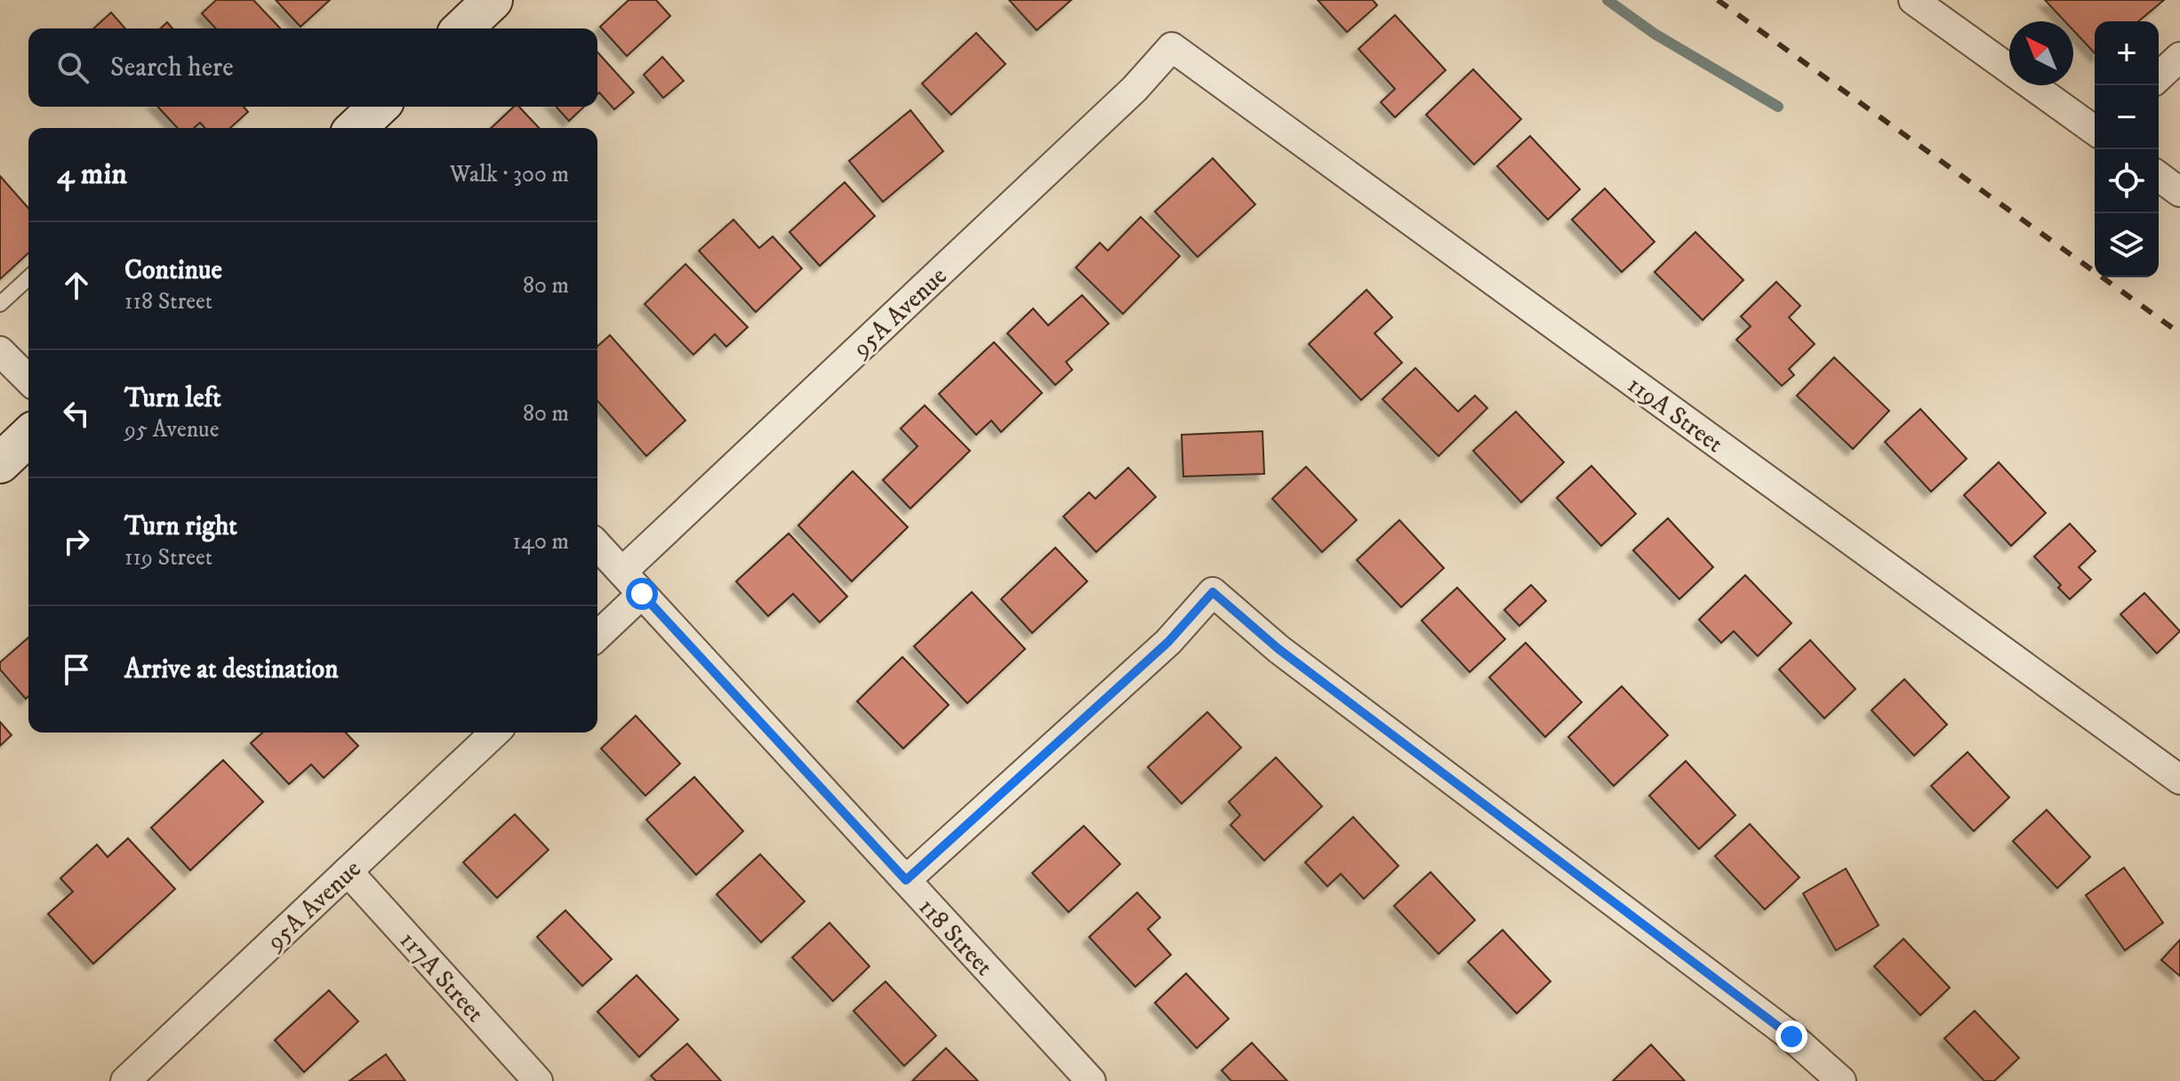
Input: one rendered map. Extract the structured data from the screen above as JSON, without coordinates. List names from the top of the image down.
{
  "streets": {
    "street": [
      "95A Avenue",
      "119A Street",
      "118 Street",
      "117A Street"
    ]
  },
  "crossings": [
    ["95A Avenue", "119A Street"],
    ["95A Avenue", "118 Street"],
    ["95A Avenue", "117A Street"]
  ],
  "north": "top left",
  "page": {
    "map_buttons": ["+", "−"],
    "search": "Search here",
    "heading": ["4 min", "Walk · 300 m"],
    "list": [
      ["Continue", "118 Street", "80 m"],
      ["Turn left", "95 Avenue", "80 m"],
      ["Turn right", "119 Street", "140 m"],
      "Arrive at destination"
    ]
  }
}
